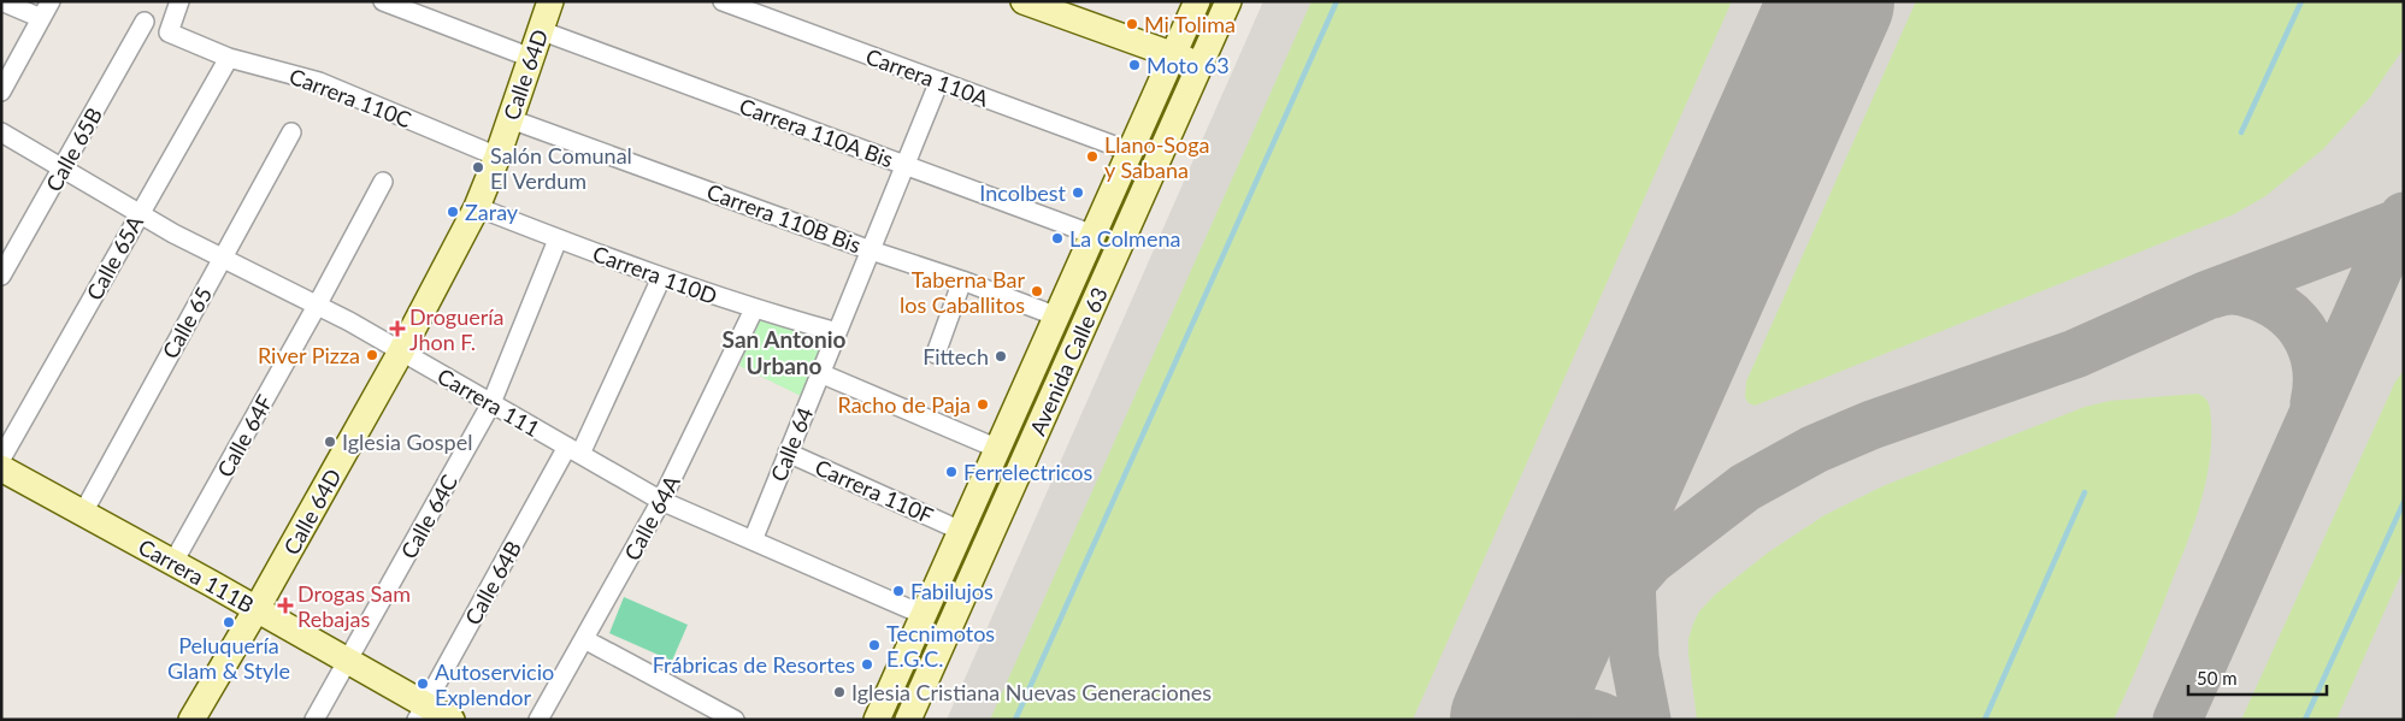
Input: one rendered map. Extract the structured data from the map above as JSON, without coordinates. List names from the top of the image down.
{
  "streets": {
    "main road": ["Calle 64D", "Avenida Calle 63", "Carrera 111B"],
    "street": [
      "Carrera 110A",
      "Carrera 110C",
      "Carrera 110A Bis",
      "Calle 65B",
      "Carrera 110B Bis",
      "Calle 65A",
      "Carrera 110D",
      "Calle 65",
      "Carrera 111",
      "Calle 64F",
      "Calle 64",
      "Carrera 110F",
      "Calle 64C",
      "Calle 64A",
      "Calle 64B"
    ]
  },
  "crossings": [
    ["Calle 64D", "Carrera 110C"],
    ["Calle 64D", "Carrera 110A Bis"],
    ["Calle 64D", "Carrera 110B Bis"],
    ["Calle 64D", "Carrera 110D"],
    ["Calle 64D", "Carrera 111"],
    ["Calle 64D", "Carrera 111B"],
    ["Carrera 110A", "Avenida Calle 63"],
    ["Carrera 110A", "Calle 64"],
    ["Carrera 110C", "Calle 65A"],
    ["Carrera 110A Bis", "Avenida Calle 63"],
    ["Carrera 110A Bis", "Calle 64"],
    ["Calle 65B", "Carrera 111"],
    ["Carrera 110B Bis", "Avenida Calle 63"],
    ["Carrera 110B Bis", "Calle 64"],
    ["Calle 65A", "Carrera 111"],
    ["Carrera 110D", "Calle 64"],
    ["Carrera 110D", "Calle 64C"],
    ["Carrera 110D", "Calle 64A"],
    ["Carrera 110D", "Calle 64B"],
    ["Calle 65", "Carrera 111"],
    ["Calle 65", "Carrera 111B"],
    ["Avenida Calle 63", "Carrera 111"],
    ["Avenida Calle 63", "Carrera 110F"],
    ["Carrera 111", "Calle 64F"],
    ["Carrera 111", "Calle 64"],
    ["Carrera 111", "Calle 64C"],
    ["Carrera 111", "Calle 64A"],
    ["Carrera 111", "Calle 64B"],
    ["Calle 64F", "Carrera 111B"],
    ["Calle 64", "Carrera 110F"],
    ["Calle 64C", "Carrera 111B"],
    ["Carrera 111B", "Calle 64B"]
  ],
  "districts": ["San Antonio Urbano"],
  "places": {
    "other": [
      "Mi Tolima",
      "Moto 63",
      "Llano-Soga y Sabana",
      "Salón Comunal El Verdum",
      "Incolbest",
      "Zaray",
      "La Colmena",
      "Taberna Bar los Caballitos",
      "River Pizza",
      "Fittech",
      "Racho de Paja",
      "Iglesia Gospel",
      "Ferrelectricos",
      "Fabilujos",
      "Peluquería Glam & Style",
      "Tecnimotos E.G.C.",
      "Frábricas de Resortes",
      "Autoservicio Explendor",
      "Iglesia Cristiana Nuevas Generaciones"
    ],
    "health": ["Droguería Jhon F.", "Drogas Sam Rebajas"]
  },
  "scale_bar": "50 m"
}
